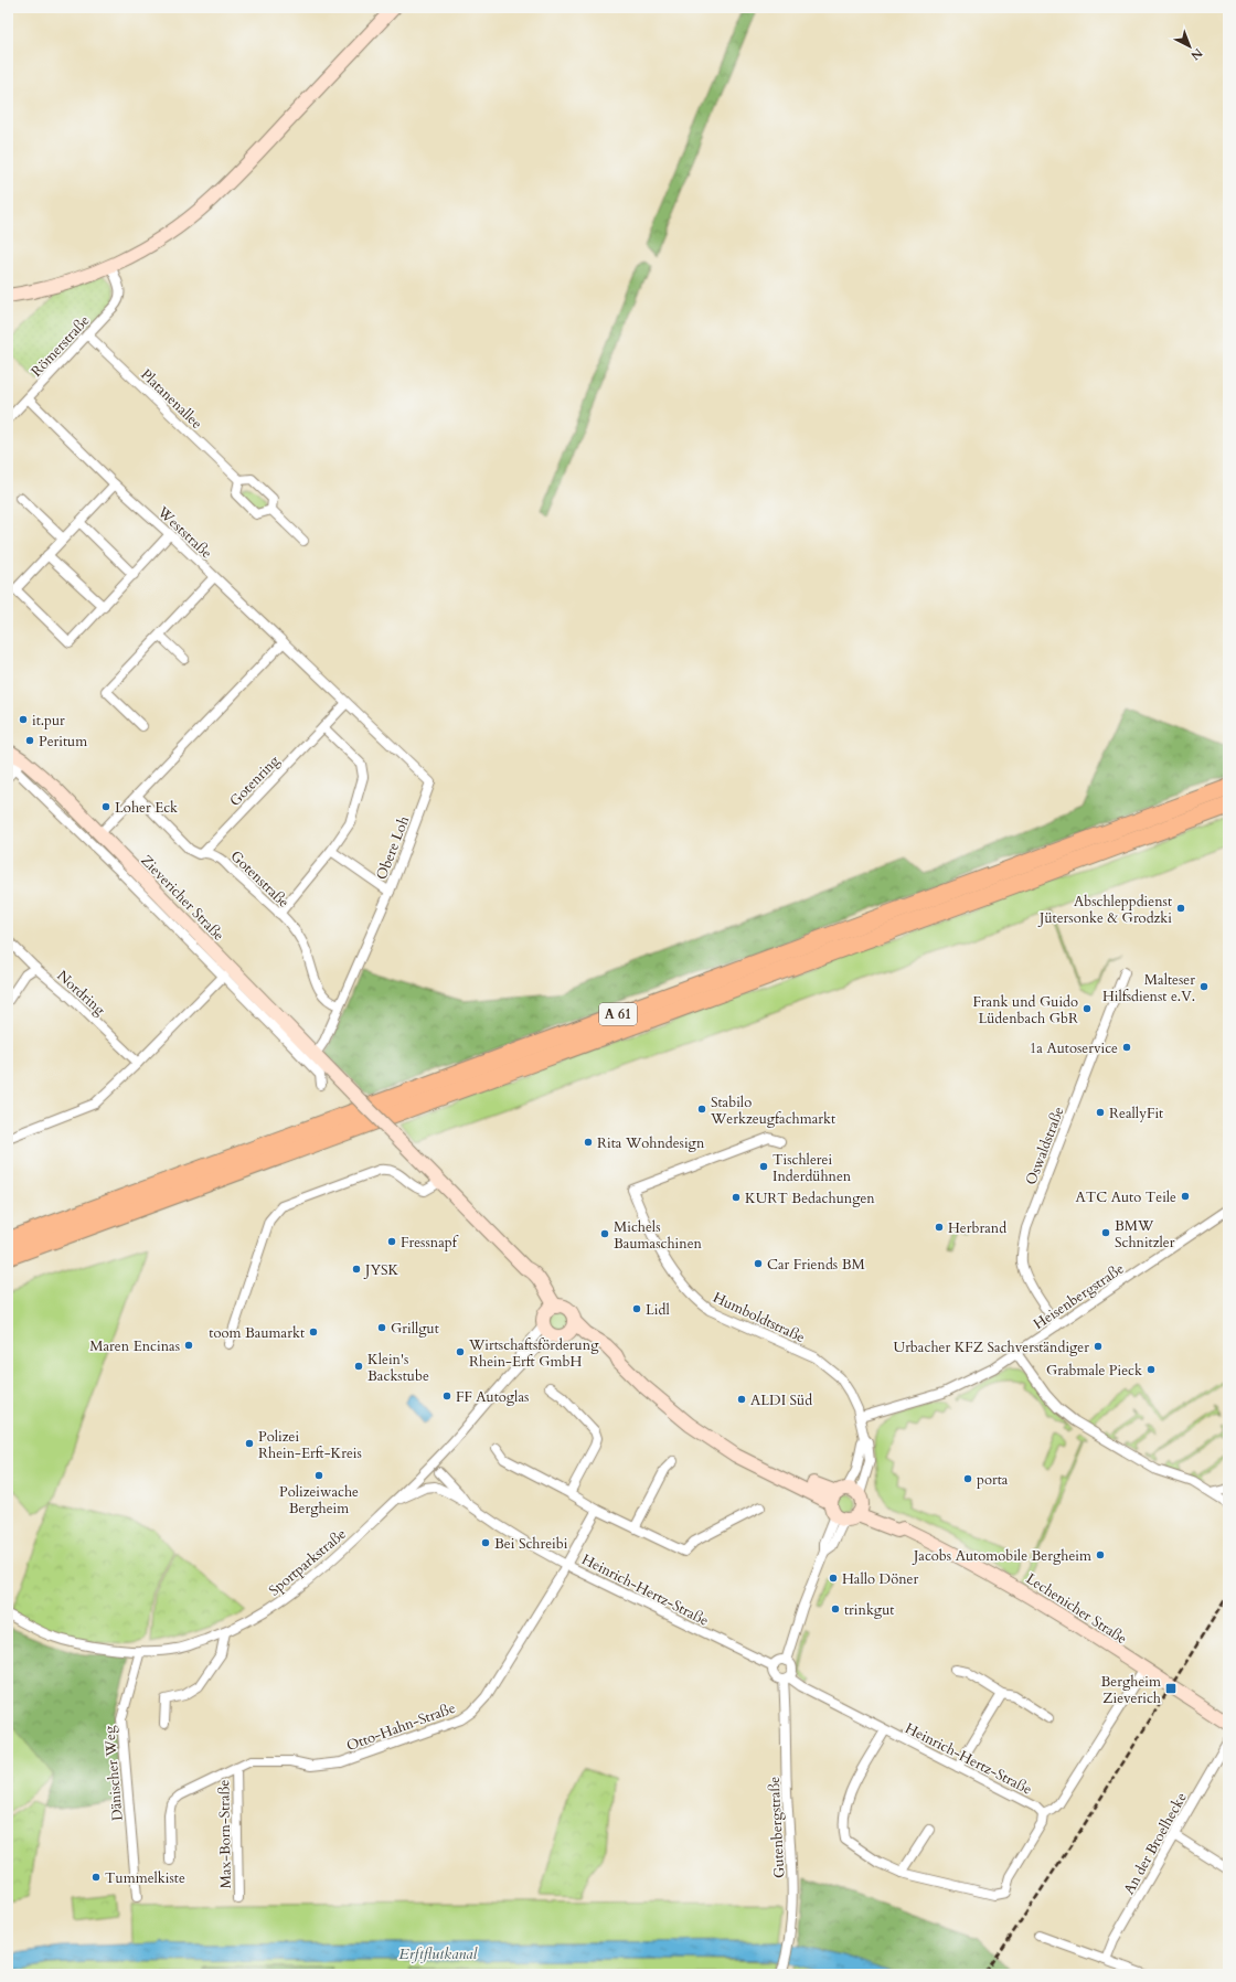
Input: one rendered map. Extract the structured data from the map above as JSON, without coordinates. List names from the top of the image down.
{
  "streets": {
    "highway": ["A 61"],
    "street": [
      "Römerstraße",
      "Platanenallee",
      "Weststraße",
      "Gotenring",
      "Obere Loh",
      "Gotenstraße",
      "Zievericher Straße",
      "Nordring",
      "Oswaldstraße",
      "Heisenbergstraße",
      "Humboldtstraße",
      "Sportparkstraße",
      "Heinrich-Hertz-Straße",
      "Lechenicher Straße",
      "Otto-Hahn-Straße",
      "Dänischer Weg",
      "Gutenbergstraße",
      "Max-Born-Straße",
      "An der Broelhecke"
    ]
  },
  "crossings": [
    ["Römerstraße", "Platanenallee"],
    ["Römerstraße", "Weststraße"],
    ["Weststraße", "Obere Loh"],
    ["Gotenring", "Obere Loh"],
    ["Gotenring", "Gotenstraße"],
    ["Obere Loh", "Gotenstraße"],
    ["Obere Loh", "Zievericher Straße"],
    ["Oswaldstraße", "Heisenbergstraße"],
    ["Heisenbergstraße", "Humboldtstraße"],
    ["Humboldtstraße", "Lechenicher Straße"],
    ["Sportparkstraße", "Heinrich-Hertz-Straße"],
    ["Sportparkstraße", "Dänischer Weg"],
    ["Heinrich-Hertz-Straße", "Otto-Hahn-Straße"],
    ["Heinrich-Hertz-Straße", "Gutenbergstraße"],
    ["Otto-Hahn-Straße", "Max-Born-Straße"]
  ],
  "water": ["Erftflutkanal"],
  "places": {
    "other": [
      "it.pur",
      "Peritum",
      "Loher Eck",
      "Abschleppdienst Jütersonke & Grodzki",
      "Malteser Hilfsdienst e.V.",
      "Frank und Guido Lüdenbach GbR",
      "1a Autoservice",
      "Stabilo Werkzeugfachmarkt",
      "ReallyFit",
      "Rita Wohndesign",
      "Tischlerei Inderdühnen",
      "ATC Auto Teile",
      "KURT Bedachungen",
      "Herbrand",
      "BMW Schnitzler",
      "Michels Baumaschinen",
      "Fressnapf",
      "Car Friends BM",
      "JYSK",
      "Lidl",
      "Grillgut",
      "toom Baumarkt",
      "Maren Encinas",
      "Urbacher KFZ Sachverständiger",
      "Wirtschaftsförderung Rhein-Erft GmbH",
      "Klein's Backstube",
      "Grabmale Pieck",
      "FF Autoglas",
      "ALDI Süd",
      "Polizei Rhein-Erft-Kreis",
      "Polizeiwache Bergheim",
      "porta",
      "Bei Schreibi",
      "Jacobs Automobile Bergheim",
      "Hallo Döner",
      "trinkgut",
      "Tummelkiste"
    ],
    "transit": ["Bergheim Zieverich"]
  },
  "north": "bottom right"
}
